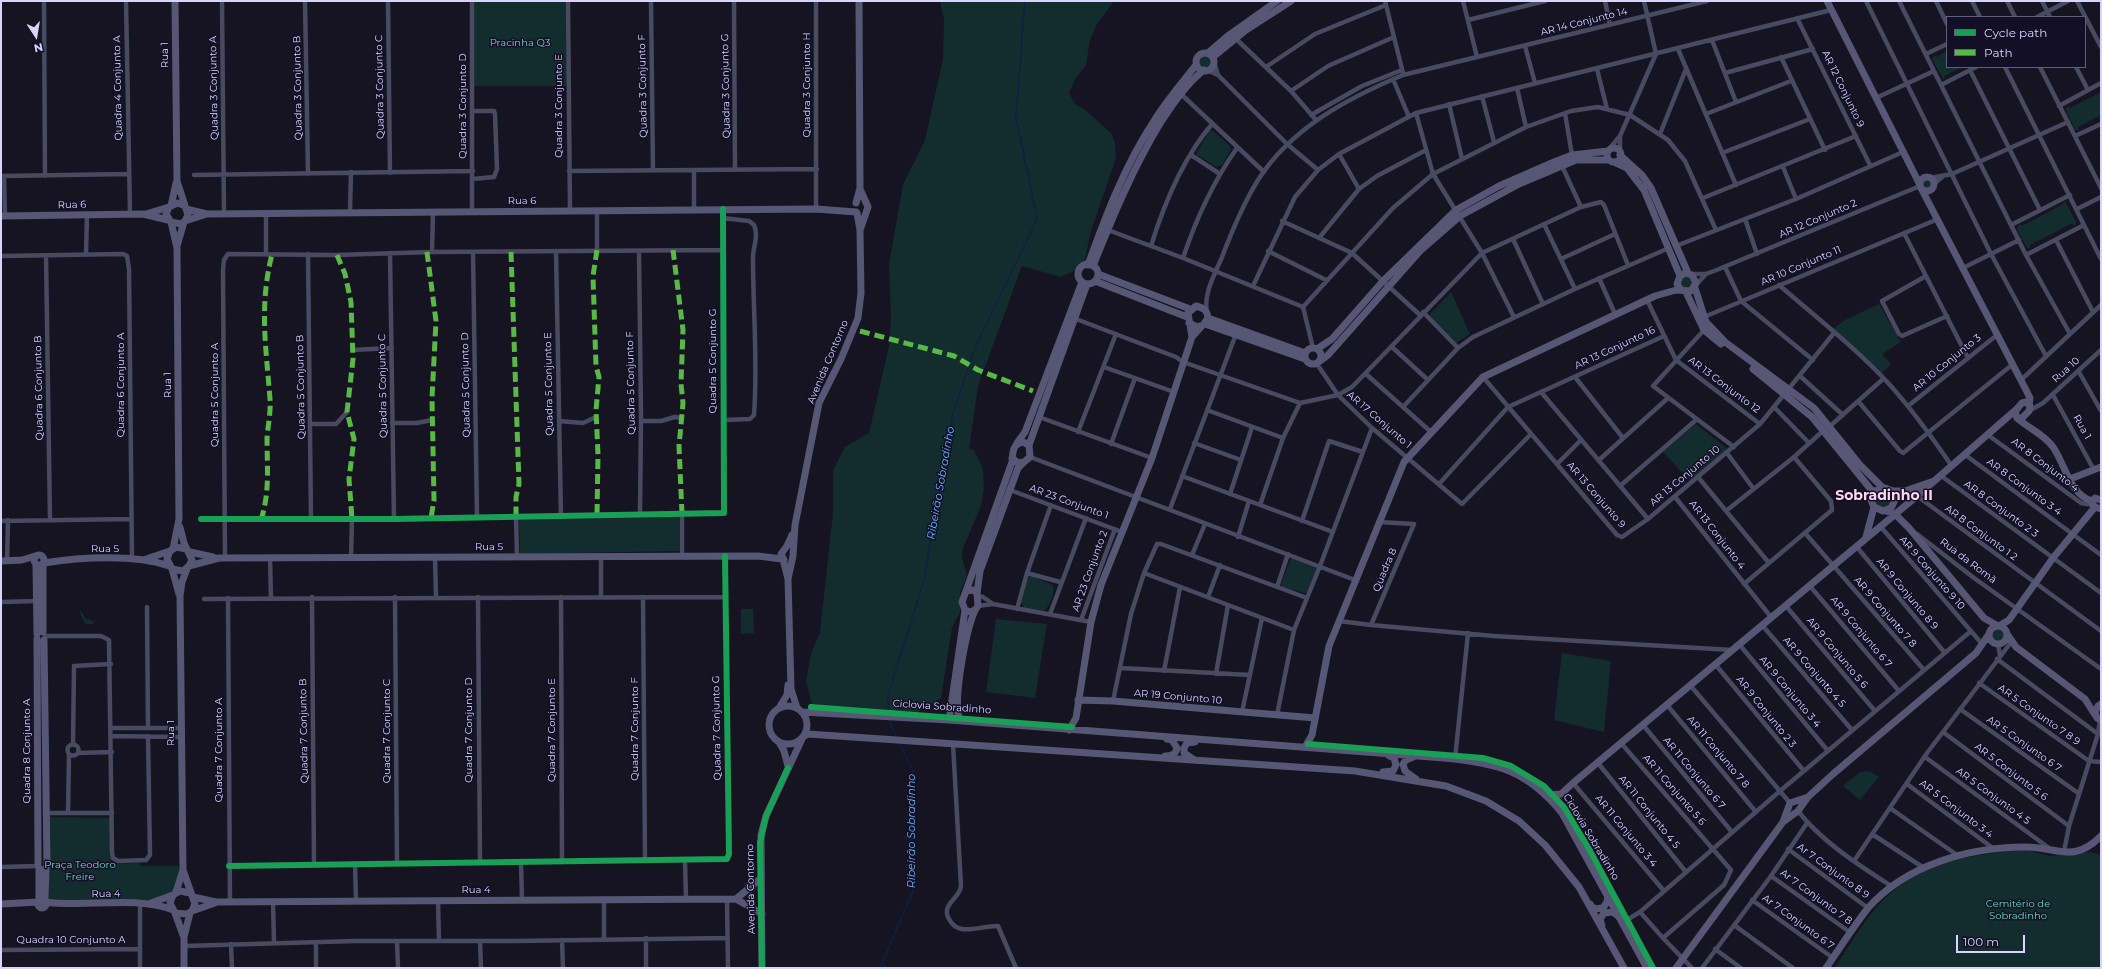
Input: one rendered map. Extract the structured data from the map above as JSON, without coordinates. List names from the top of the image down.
{
  "streets": {
    "street": [
      "AR 14 Conjunto 14",
      "Rua 1",
      "Quadra 3 Conjunto H",
      "Quadra 3 Conjunto F",
      "Quadra 3 Conjunto G",
      "Quadra 3 Conjunto C",
      "Quadra 4 Conjunto A",
      "Quadra 3 Conjunto A",
      "Quadra 3 Conjunto B",
      "AR 12 Conjunto 9",
      "Quadra 3 Conjunto D",
      "Quadra 3 Conjunto E",
      "Rua 6",
      "AR 12 Conjunto 2",
      "AR 10 Conjunto 11",
      "AR 13 Conjunto 16",
      "Quadra 5 Conjunto G",
      "Avenida Contorno",
      "AR 10 Conjunto 3",
      "Rua 10",
      "Quadra 5 Conjunto F",
      "Quadra 5 Conjunto E",
      "Quadra 6 Conjunto A",
      "Quadra 5 Conjunto D",
      "AR 13 Conjunto 12",
      "Quadra 5 Conjunto C",
      "Quadra 5 Conjunto B",
      "Quadra 6 Conjunto B",
      "Quadra 5 Conjunto A",
      "AR 17 Conjunto 1",
      "AR 8 Conjunto 4",
      "AR 13 Conjunto 10",
      "AR 8 Conjunto 3 4",
      "AR 13 Conjunto 9",
      "AR 23 Conjunto 1",
      "AR 8 Conjunto 2 3",
      "AR 8 Conjunto 1 2",
      "AR 13 Conjunto 4",
      "Rua 5",
      "Rua da Romã",
      "Quadra 8",
      "AR 23 Conjunto 2",
      "AR 9 Conjunto 9 10",
      "AR 9 Conjunto 8 9",
      "AR 9 Conjunto 7 8",
      "AR 9 Conjunto 6 7",
      "AR 9 Conjunto 5 6",
      "AR 9 Conjunto 4 5",
      "AR 9 Conjunto 3 4",
      "AR 19 Conjunto 10",
      "AR 9 Conjunto 2 3",
      "AR 5 Conjunto 7 8 9",
      "Quadra 7 Conjunto G",
      "Quadra 7 Conjunto F",
      "Quadra 7 Conjunto D",
      "Quadra 7 Conjunto E",
      "Quadra 7 Conjunto B",
      "Quadra 7 Conjunto C",
      "AR 5 Conjunto 6 7",
      "Quadra 7 Conjunto A",
      "Quadra 8 Conjunto A",
      "AR 11 Conjunto 7 8",
      "AR 5 Conjunto 5 6",
      "AR 11 Conjunto 6 7",
      "AR 11 Conjunto 5 6",
      "AR 5 Conjunto 4 5",
      "AR 5 Conjunto 3 4",
      "AR 11 Conjunto 4 5",
      "AR 11 Conjunto 3 4",
      "Ar 7 Conjunto 8 9",
      "Rua 4",
      "Ar 7 Conjunto 7 8",
      "Ar 7 Conjunto 6 7",
      "Quadra 10 Conjunto A"
    ],
    "cycle path": ["Ciclovia Sobradinho"]
  },
  "crossings": [
    ["Rua 1", "Rua 10"],
    ["Quadra 3 Conjunto H", "Rua 6"],
    ["Quadra 4 Conjunto A", "Rua 6"],
    ["Quadra 3 Conjunto A", "Rua 6"],
    ["Quadra 3 Conjunto D", "Rua 6"],
    ["Quadra 3 Conjunto E", "Rua 6"],
    ["Rua 6", "Quadra 5 Conjunto G"],
    ["Rua 6", "Avenida Contorno"],
    ["AR 13 Conjunto 16", "AR 13 Conjunto 9"],
    ["Avenida Contorno", "Rua 5"],
    ["Quadra 6 Conjunto A", "Rua 5"],
    ["AR 13 Conjunto 12", "AR 13 Conjunto 10"],
    ["Quadra 5 Conjunto A", "Rua 5"],
    ["AR 17 Conjunto 1", "AR 13 Conjunto 9"],
    ["AR 13 Conjunto 10", "AR 13 Conjunto 9"],
    ["AR 13 Conjunto 10", "AR 13 Conjunto 4"],
    ["AR 23 Conjunto 1", "AR 23 Conjunto 2"],
    ["Rua 5", "Quadra 7 Conjunto G"],
    ["Rua 5", "Quadra 8 Conjunto A"],
    ["Quadra 7 Conjunto A", "Rua 4"]
  ],
  "districts": ["Sobradinho II"],
  "water": ["Ribeirão Sobradinho"],
  "parks": ["Pracinha Q3", "Praça Teodoro Freire", "Cemitério de Sobradinho"],
  "legend": ["Cycle path", "Path"],
  "scale_bar": "100 m",
  "north": "bottom"
}
